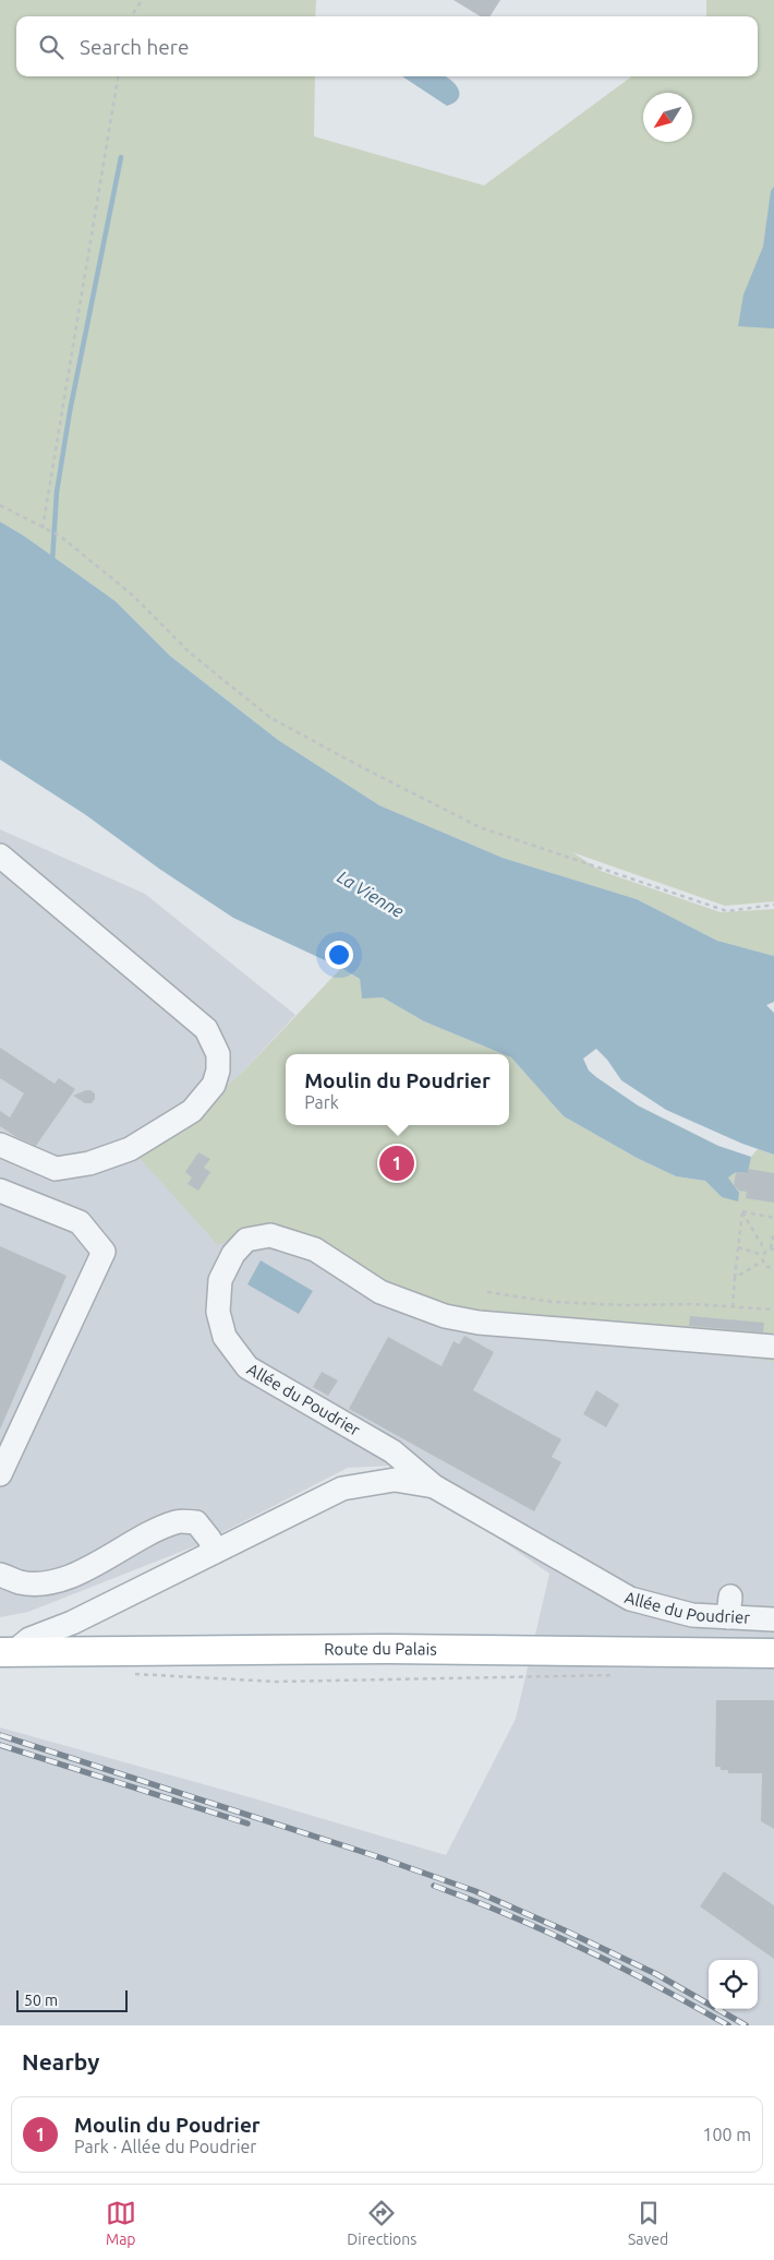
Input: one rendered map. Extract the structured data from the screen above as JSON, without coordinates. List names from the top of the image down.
{
  "streets": {
    "main road": ["Route du Palais"],
    "street": ["Allée du Poudrier"]
  },
  "water": ["La Vienne"],
  "scale_bar": "50 m",
  "north": "bottom left",
  "page": {
    "search": "Search here",
    "popup": ["Moulin du Poudrier", "Park"],
    "pins": "1",
    "scale": "50 m",
    "heading": "Nearby",
    "list": [
      {
        "mark": "1",
        "name": "Moulin du Poudrier",
        "note": "Park · Allée du Poudrier",
        "value": "100 m"
      }
    ],
    "nav": ["Map", "Directions", "Saved"]
  }
}
